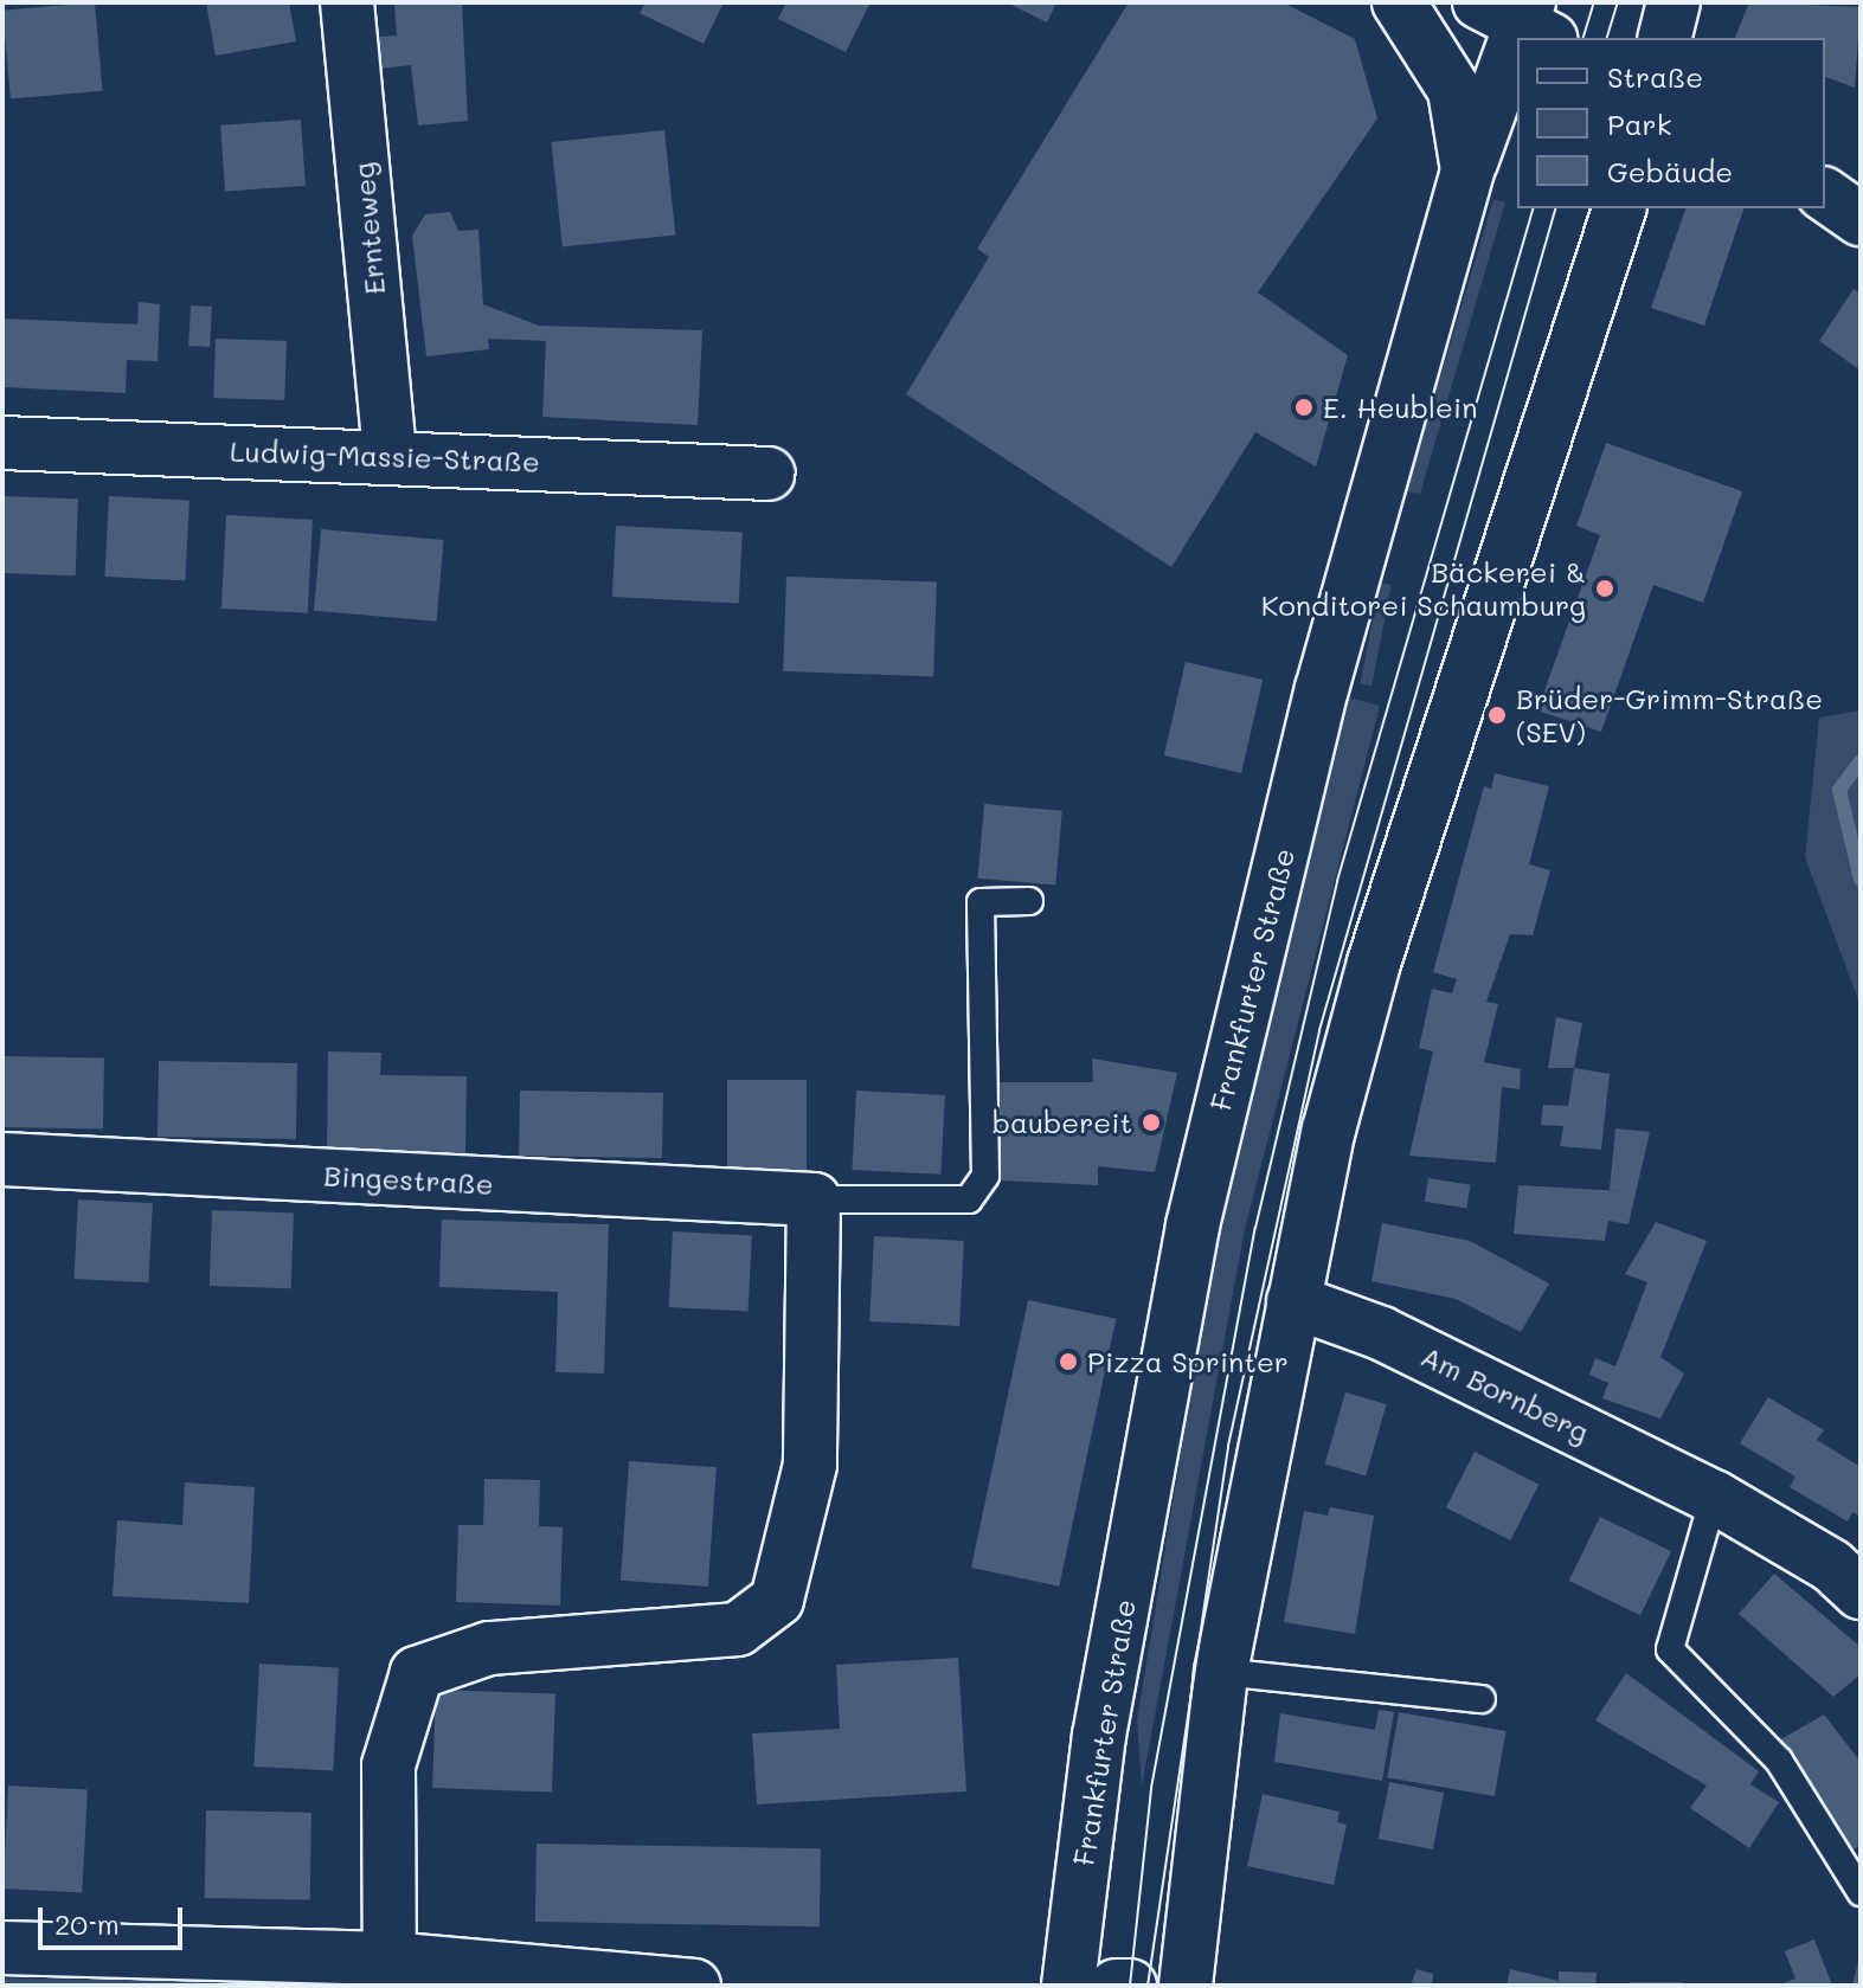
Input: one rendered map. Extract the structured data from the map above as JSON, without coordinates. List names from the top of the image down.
{
  "streets": {
    "street": [
      "Ernteweg",
      "Ludwig-Massie-Straße",
      "Frankfurter Straße",
      "Bingestraße",
      "Am Bornberg"
    ]
  },
  "crossings": [
    ["Ernteweg", "Ludwig-Massie-Straße"]
  ],
  "places": [
    "E. Heublein",
    "Bäckerei & Konditorei Schaumburg",
    "Brüder-Grimm-Straße (SEV)",
    "baubereit",
    "Pizza Sprinter"
  ],
  "legend": ["Straße", "Park", "Gebäude"],
  "scale_bar": "20 m"
}
